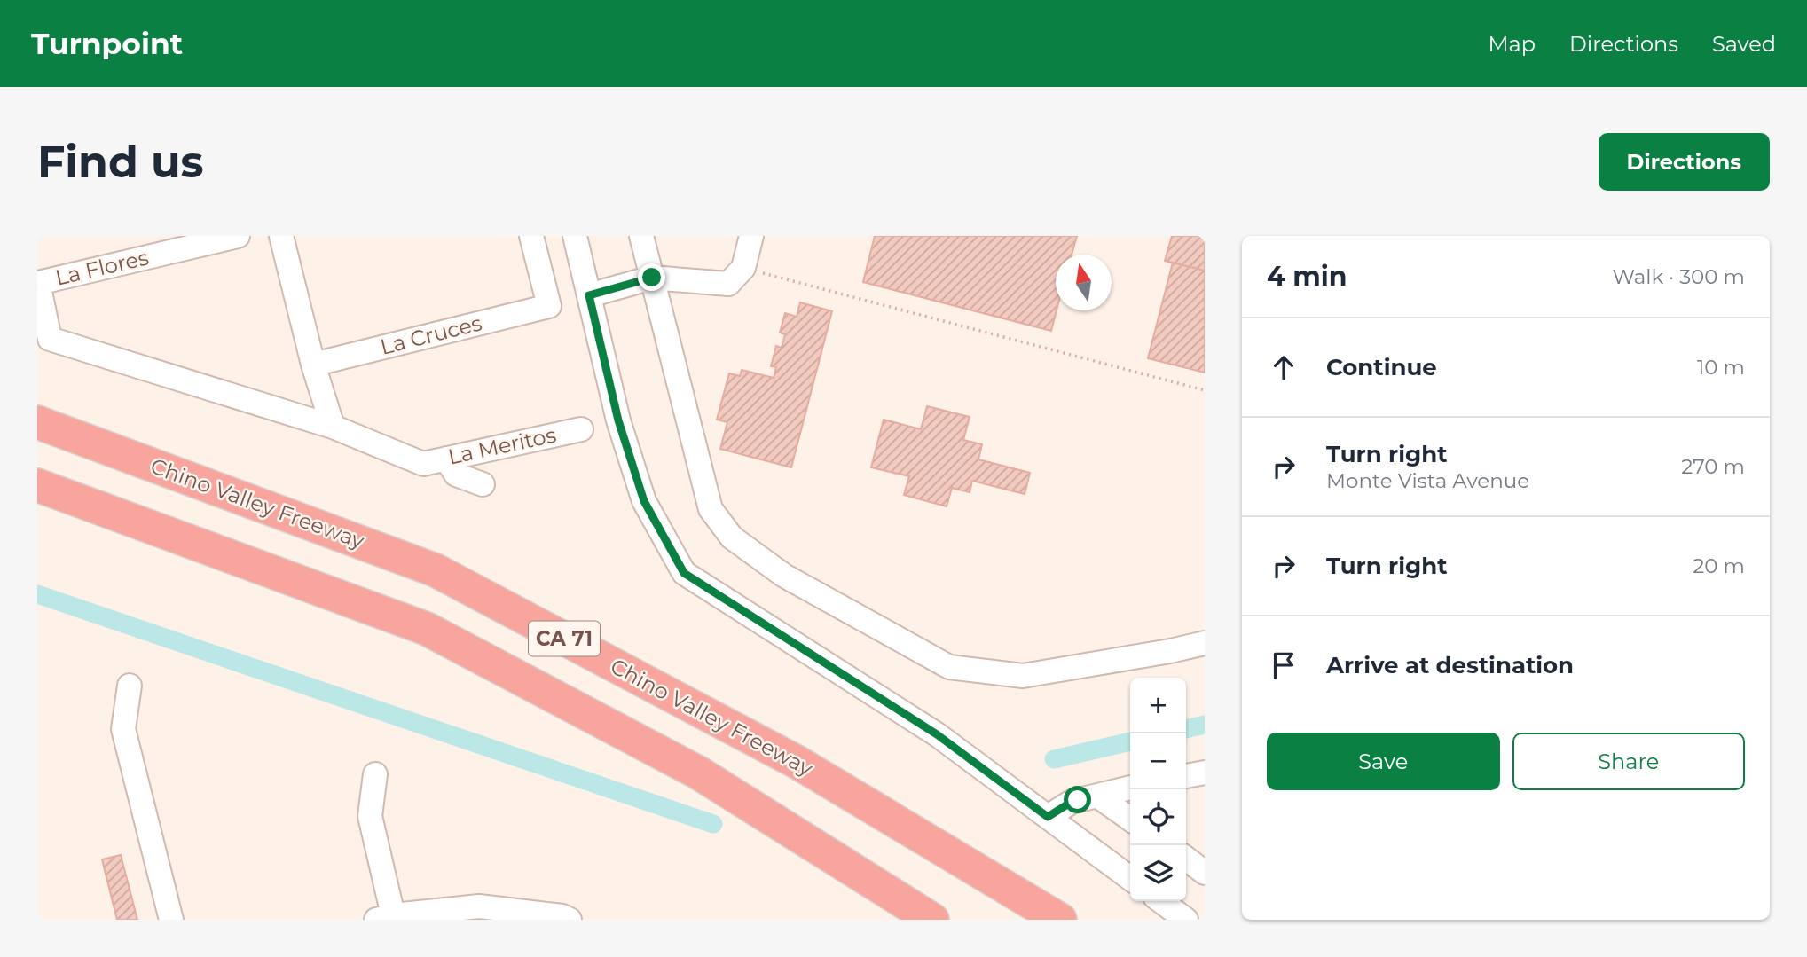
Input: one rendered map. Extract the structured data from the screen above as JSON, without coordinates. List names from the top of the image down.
{
  "streets": {
    "highway": ["Chino Valley Freeway", "CA 71"],
    "street": ["La Flores", "La Cruces", "La Meritos"]
  },
  "north": "top",
  "page": {
    "header": "Turnpoint",
    "nav": ["Map", "Directions", "Saved"],
    "buttons": [
      "Directions",
      ["Save", "Share"]
    ],
    "title": "Find us",
    "heading": ["4 min", "Walk · 300 m"],
    "list": [
      ["Continue", "10 m"],
      ["Turn right", "Monte Vista Avenue", "270 m"],
      ["Turn right", "20 m"],
      "Arrive at destination"
    ],
    "map_buttons": ["+", "−"]
  }
}
